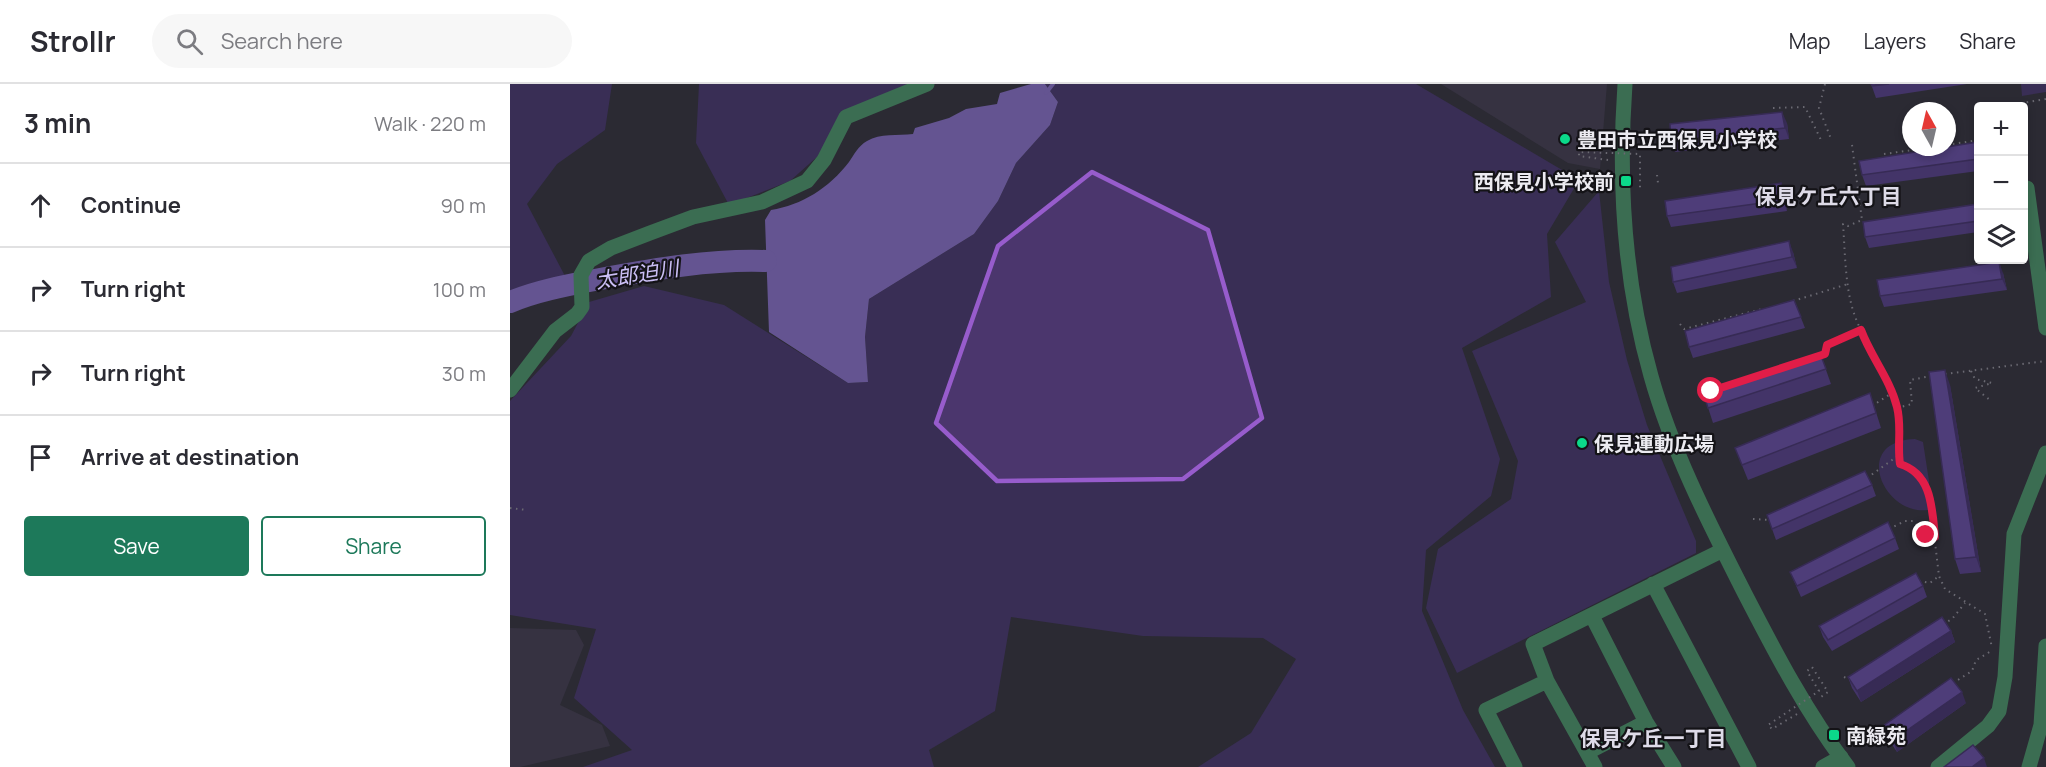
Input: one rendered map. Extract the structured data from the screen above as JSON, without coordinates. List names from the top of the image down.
{
  "districts": ["保見ケ丘六丁目", "保見ケ丘一丁目"],
  "water": ["太郎迫川"],
  "places": {
    "other": ["豊田市立西保見小学校", "保見運動広場"],
    "transit": ["西保見小学校前", "南緑苑"]
  },
  "north": "top",
  "page": {
    "header": "Strollr",
    "search": "Search here",
    "nav": ["Map", "Layers", "Share"],
    "heading": ["3 min", "Walk · 220 m"],
    "map_buttons": ["+", "−"],
    "list": [
      ["Continue", "90 m"],
      ["Turn right", "100 m"],
      ["Turn right", "30 m"],
      "Arrive at destination"
    ],
    "buttons": ["Save", "Share"]
  }
}
